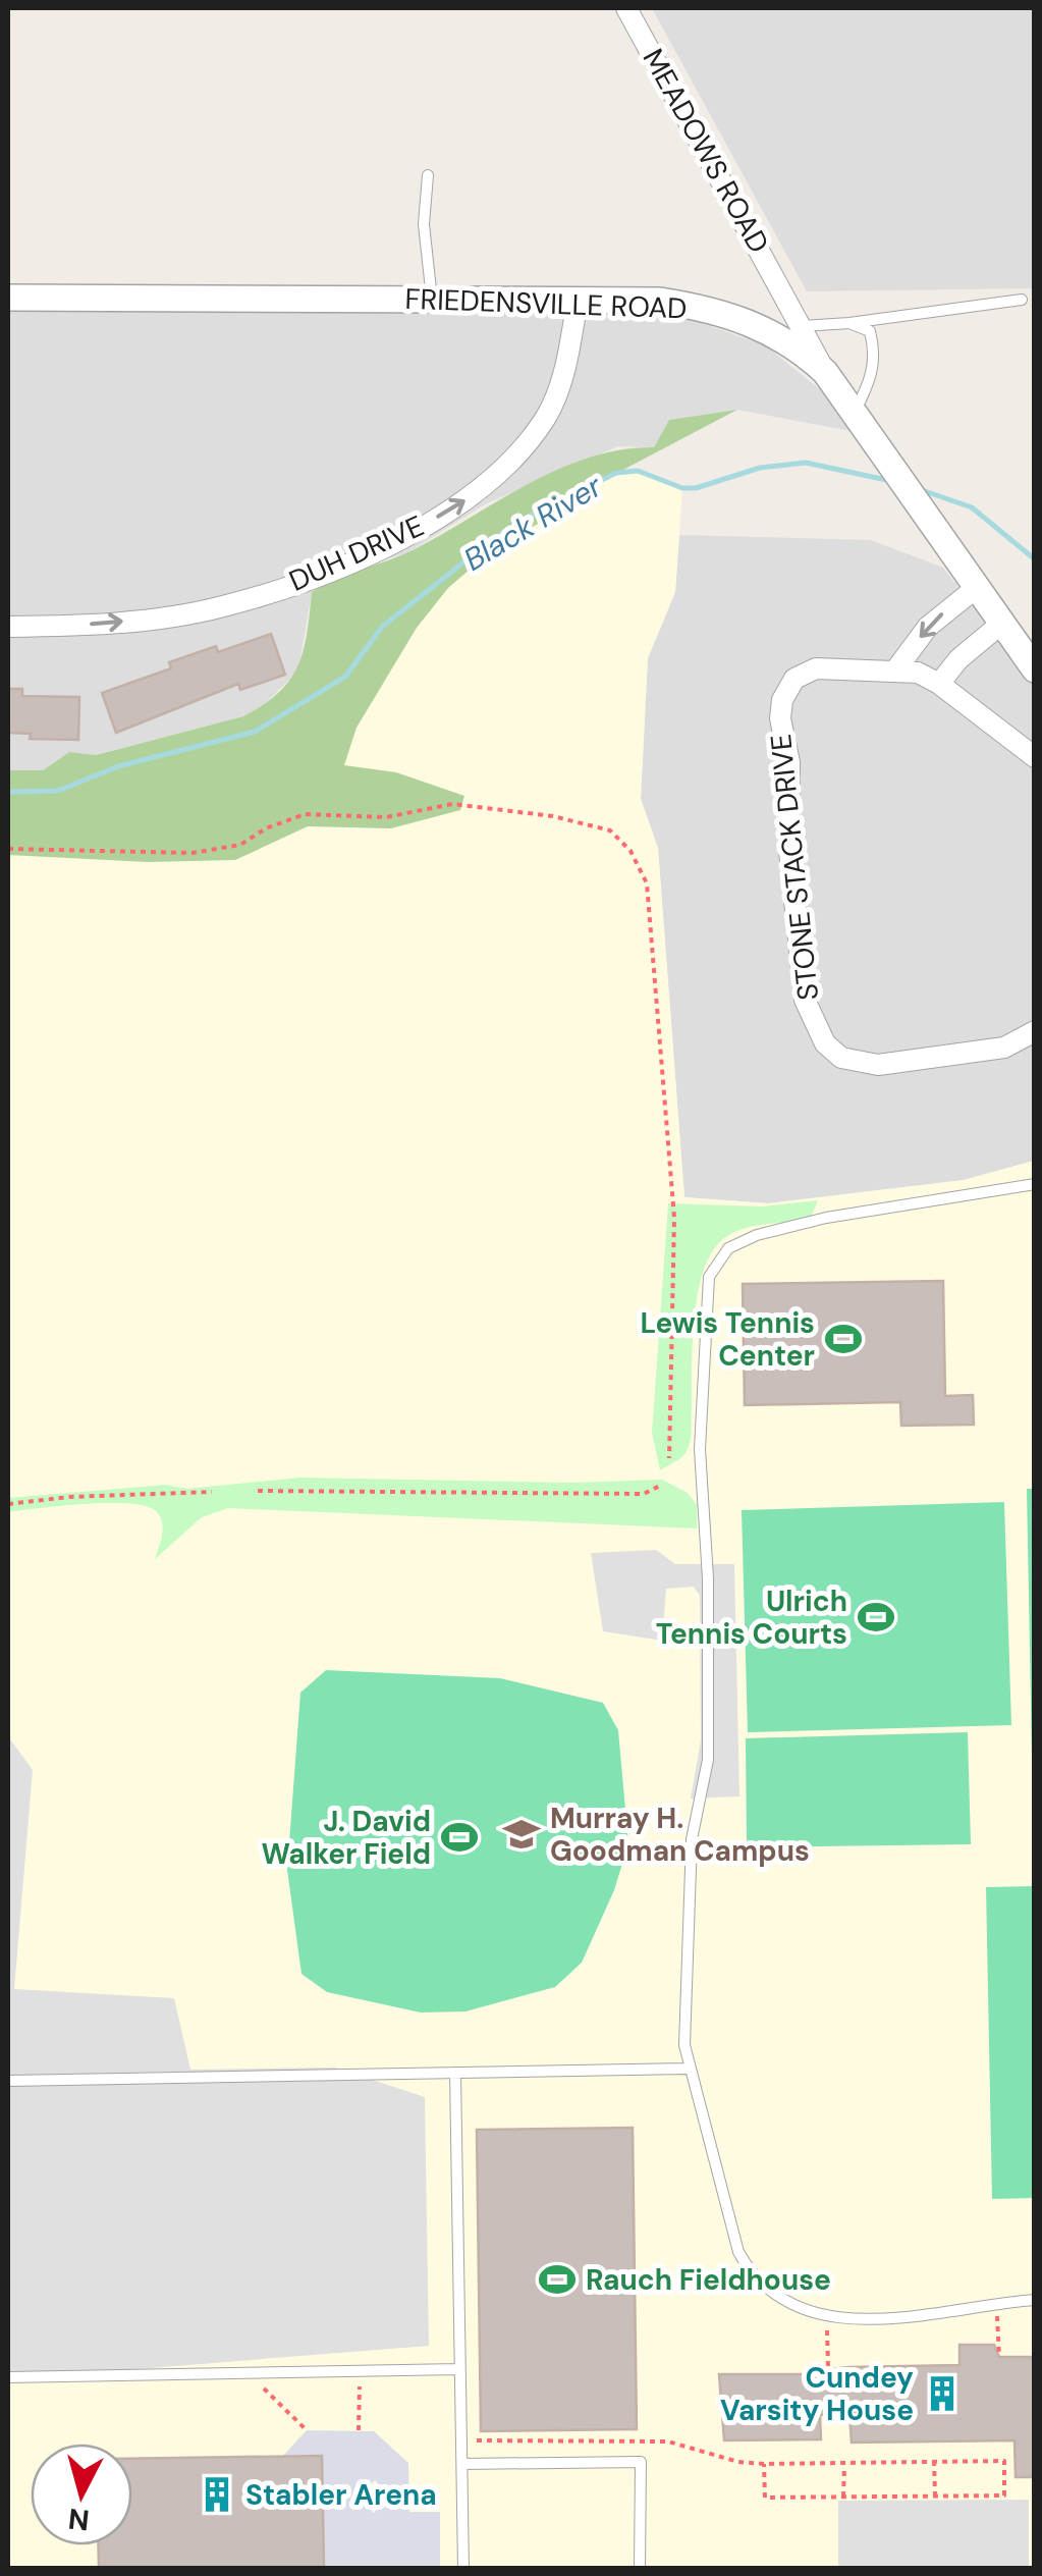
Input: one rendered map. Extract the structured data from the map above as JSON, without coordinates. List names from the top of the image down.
{
  "streets": {
    "street": [
      "MEADOWS ROAD",
      "FRIEDENSVILLE ROAD",
      "DUH DRIVE",
      "STONE STACK DRIVE"
    ]
  },
  "crossings": [
    ["MEADOWS ROAD", "FRIEDENSVILLE ROAD"],
    ["FRIEDENSVILLE ROAD", "DUH DRIVE"]
  ],
  "one_way": ["DUH DRIVE"],
  "water": ["Black River"],
  "places": {
    "sports": [
      "Lewis Tennis Center",
      "Ulrich Tennis Courts",
      "J. David Walker Field",
      "Rauch Fieldhouse"
    ],
    "school or university": ["Murray H. Goodman Campus"],
    "building": ["Cundey Varsity House", "Stabler Arena"]
  },
  "north": "bottom"
}
